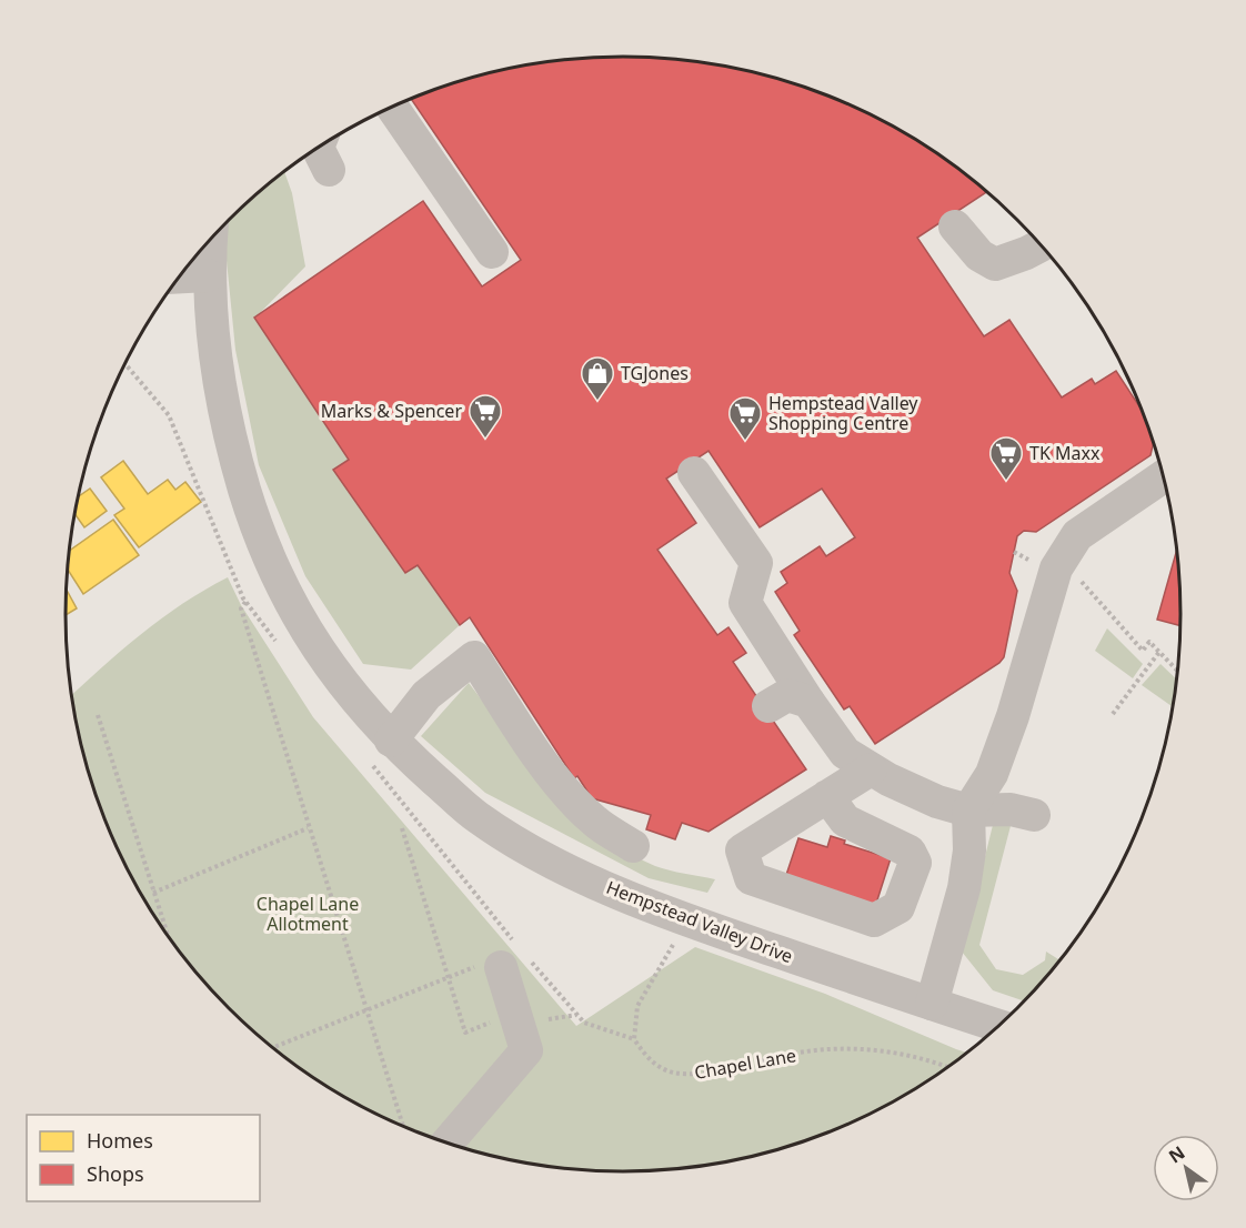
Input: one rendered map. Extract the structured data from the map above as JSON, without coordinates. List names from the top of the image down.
{
  "streets": {
    "street": ["Hempstead Valley Drive"],
    "path": ["Chapel Lane"]
  },
  "crossings": [
    ["Hempstead Valley Drive", "Chapel Lane"]
  ],
  "parks": ["Chapel Lane Allotment"],
  "places": {
    "shop": ["TGJones"],
    "supermarket": ["Marks & Spencer", "Hempstead Valley Shopping Centre", "TK Maxx"]
  },
  "legend": ["Homes", "Shops"],
  "north": "top left"
}
